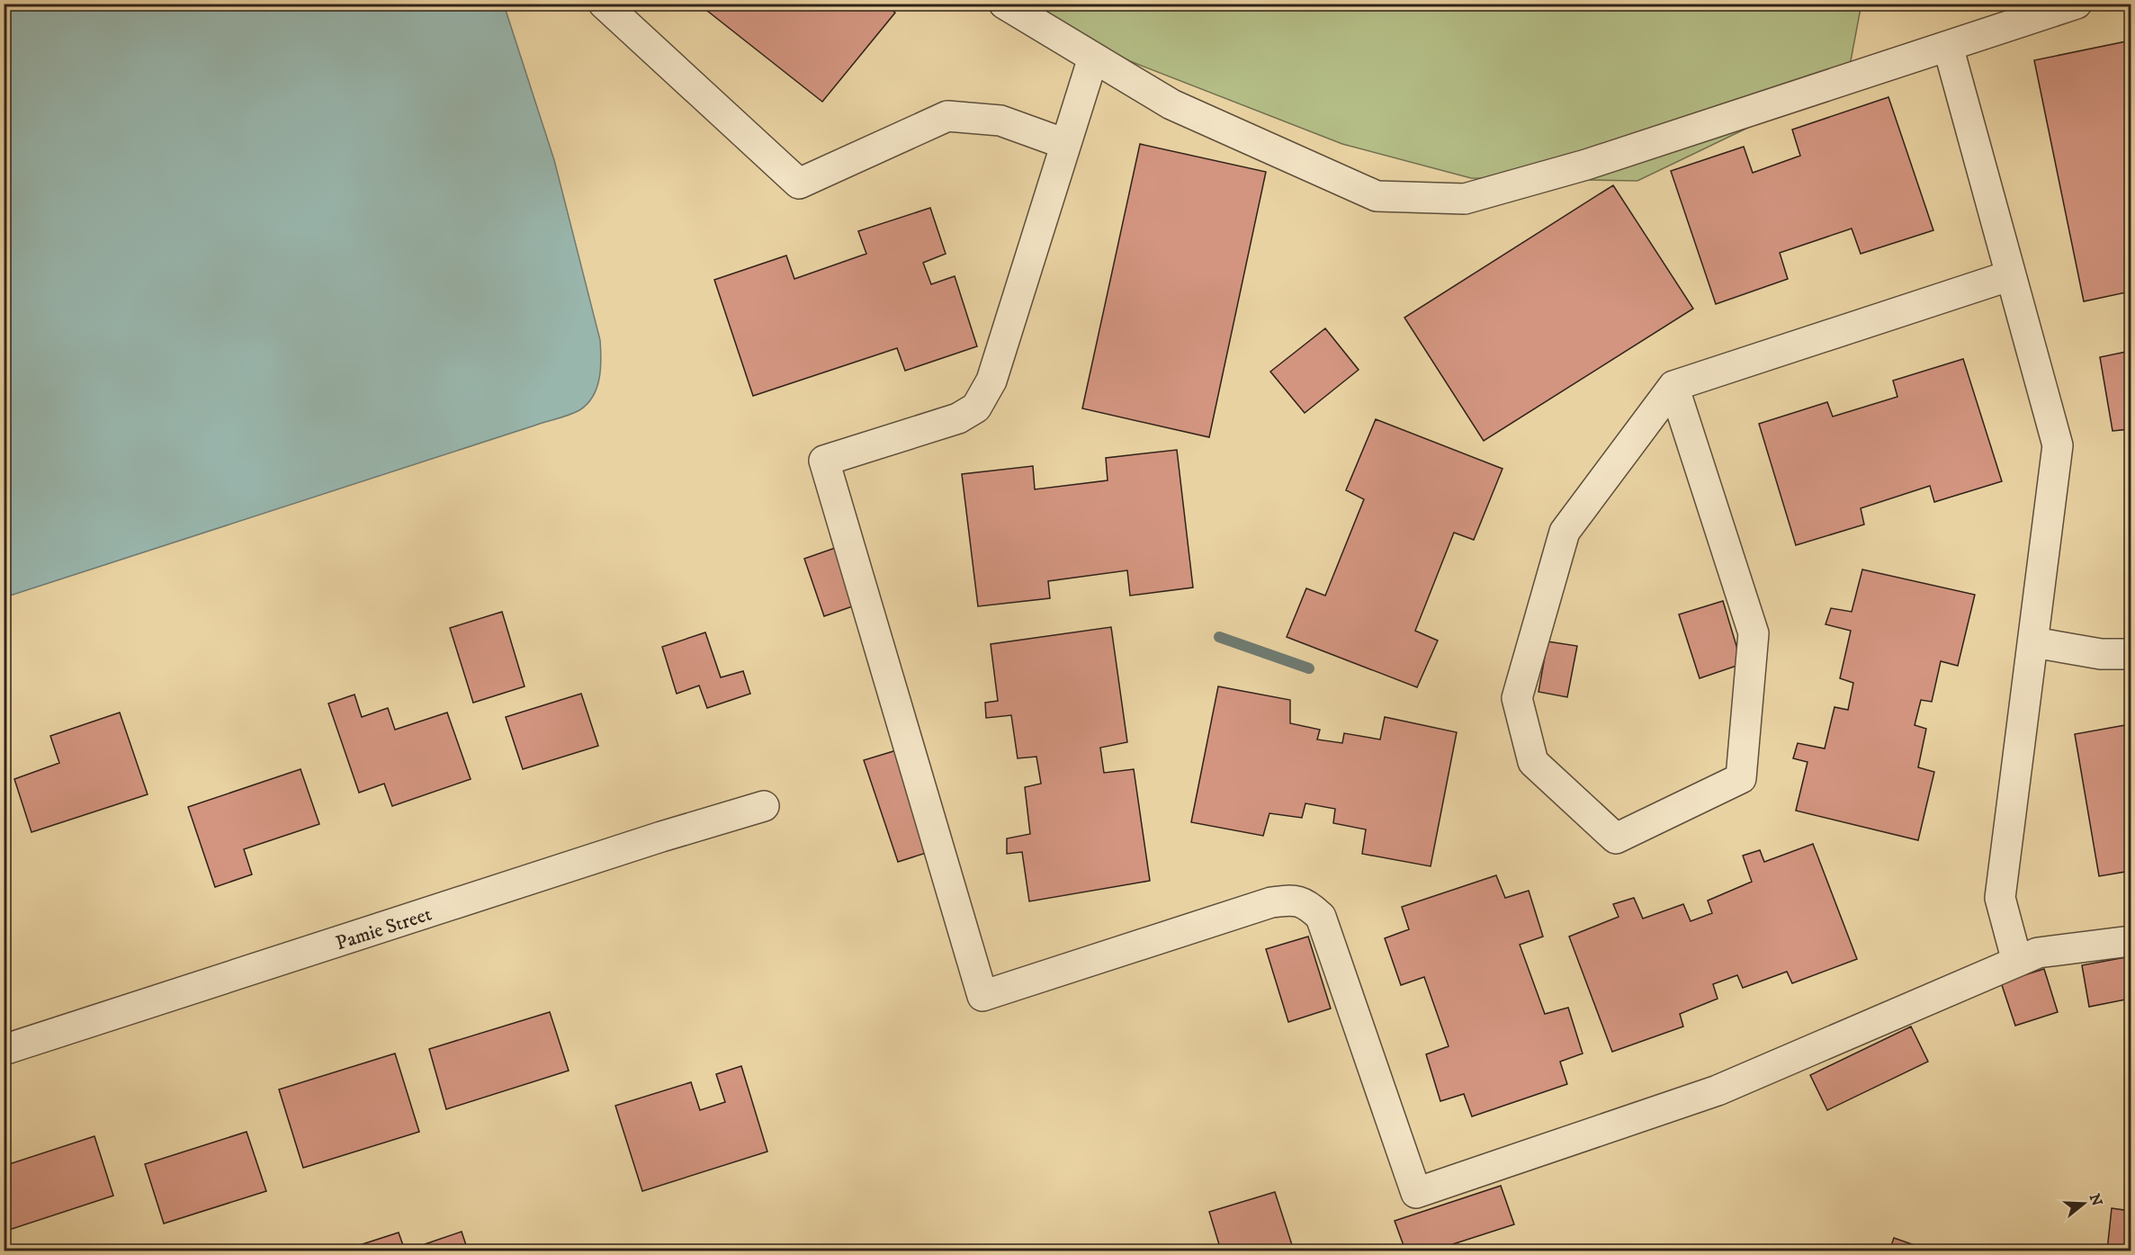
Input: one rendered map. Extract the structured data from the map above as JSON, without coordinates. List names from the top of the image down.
{
  "streets": {
    "street": ["Pamie Street"]
  },
  "north": "right"
}
